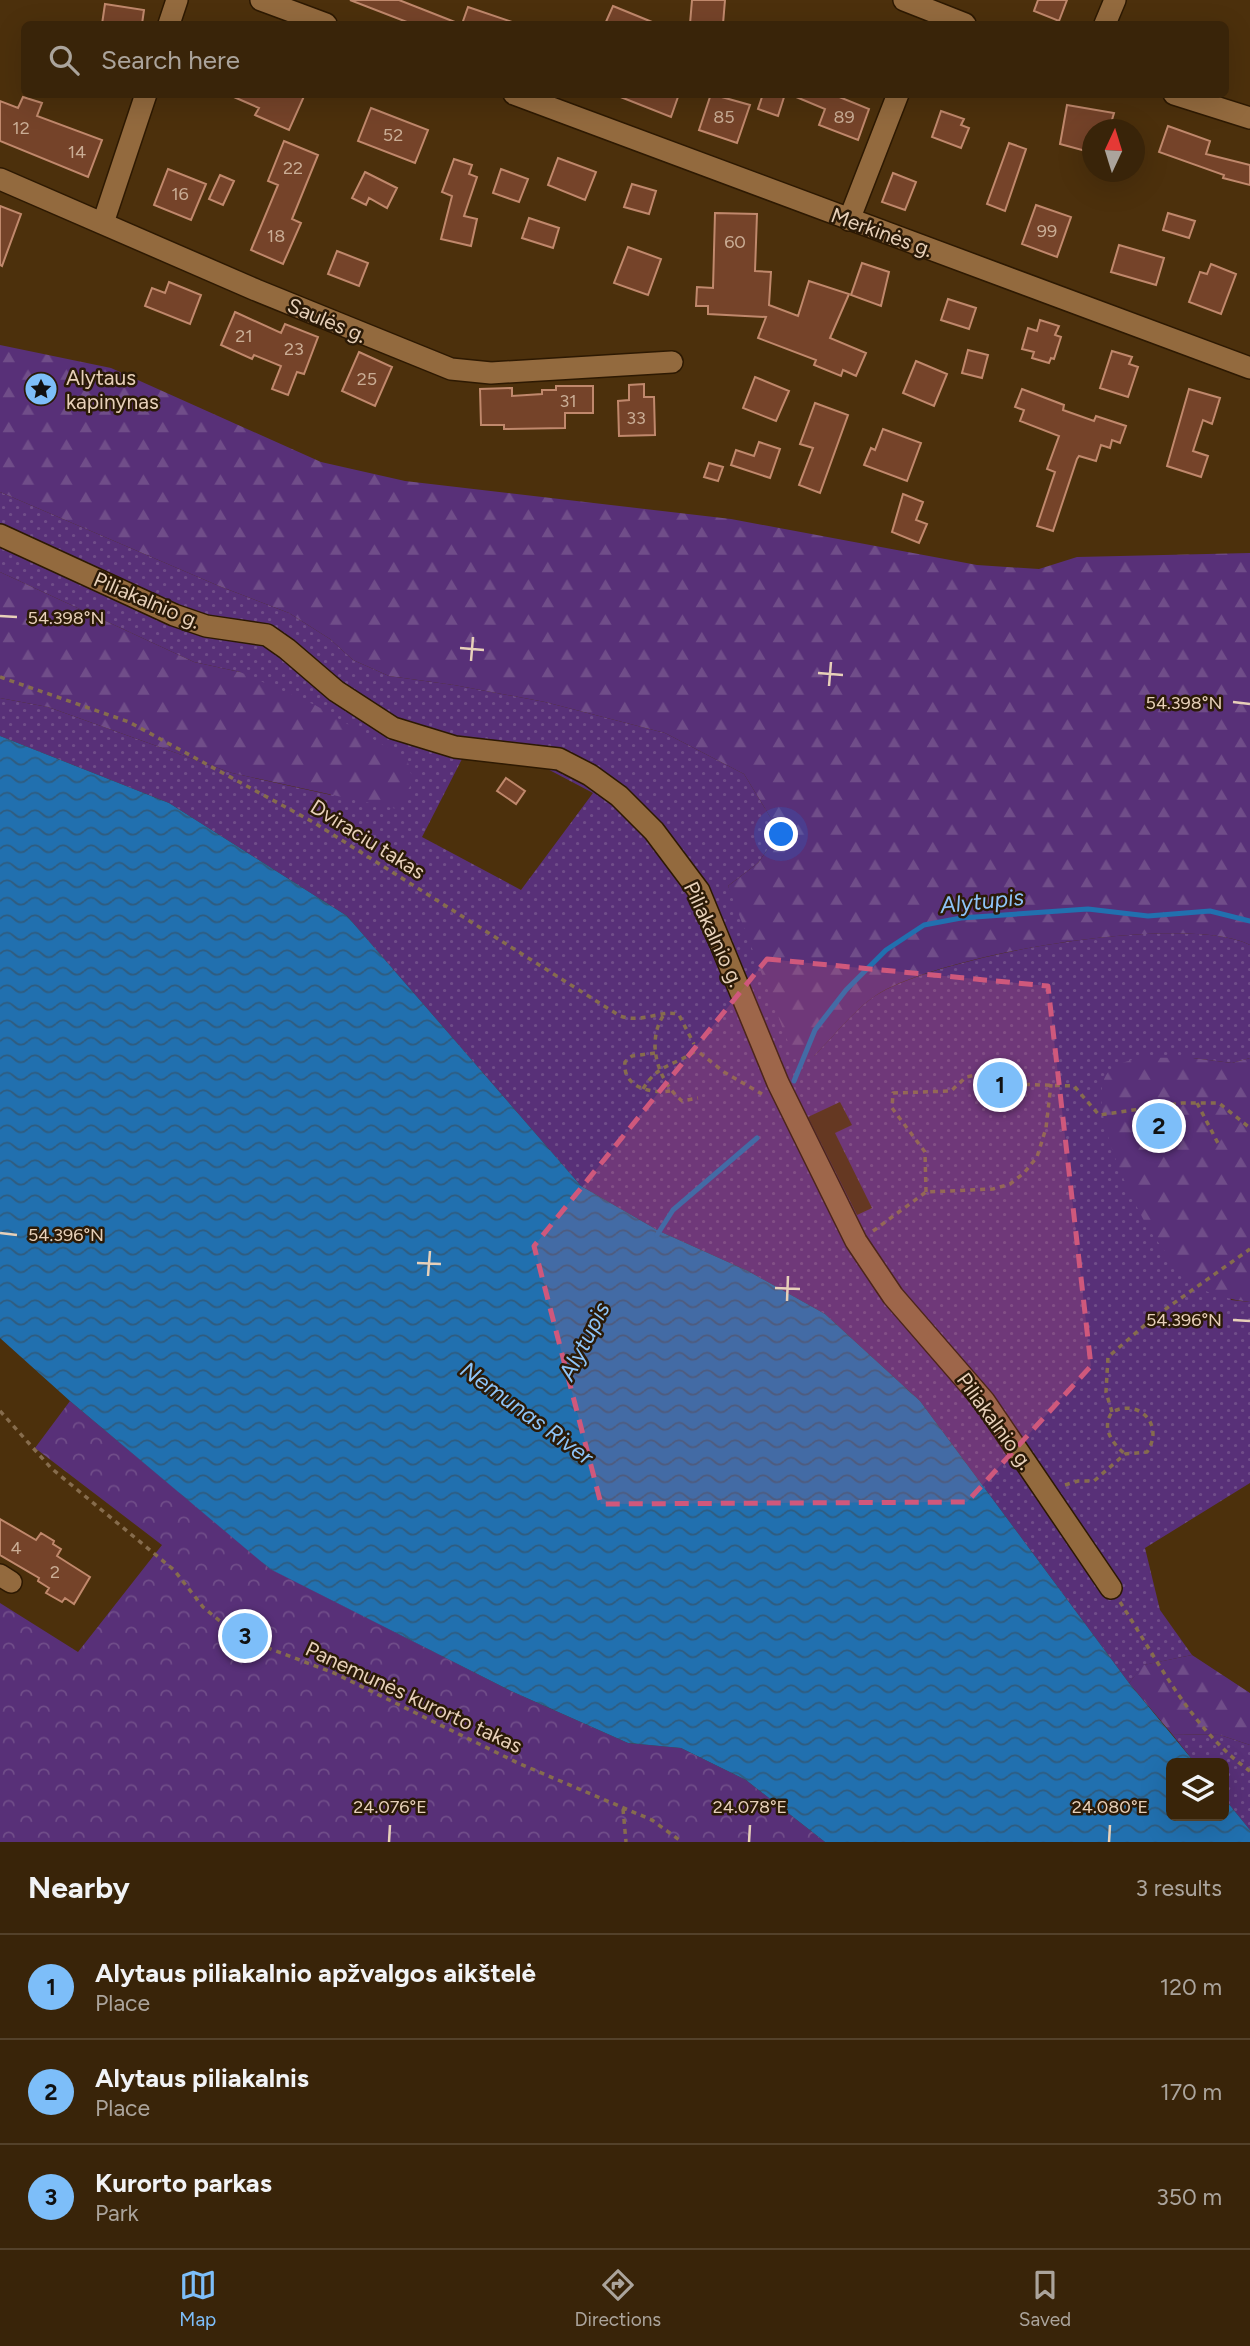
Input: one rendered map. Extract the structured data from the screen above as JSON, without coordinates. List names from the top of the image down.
{
  "streets": {
    "street": ["Merkinės g.", "Saulės g.", "Piliakalnio g."],
    "path": ["Dviraciu takas", "Panemunės kurorto takas"]
  },
  "water": ["Alytupis", "Nemunas River"],
  "places": {
    "place": ["Alytaus kapinynas"]
  },
  "house_numbers": [
    "85",
    "89",
    "12",
    "52",
    "14",
    "22",
    "16",
    "99",
    "18",
    "60",
    "21",
    "23",
    "25",
    "31",
    "33",
    "4",
    "2"
  ],
  "north": "top",
  "page": {
    "search": "Search here",
    "pins": ["1", "2", "3"],
    "heading": ["Nearby", "3 results"],
    "list": [
      {
        "mark": "1",
        "name": "Alytaus piliakalnio apžvalgos aikštelė",
        "note": "Place",
        "value": "120 m"
      },
      {
        "mark": "2",
        "name": "Alytaus piliakalnis",
        "note": "Place",
        "value": "170 m"
      },
      {
        "mark": "3",
        "name": "Kurorto parkas",
        "note": "Park",
        "value": "350 m"
      }
    ],
    "nav": ["Map", "Directions", "Saved"]
  },
  "coordinates": [
    "54.398°N",
    "54.396°N",
    "24.076°E",
    "24.078°E",
    "24.080°E"
  ]
}
